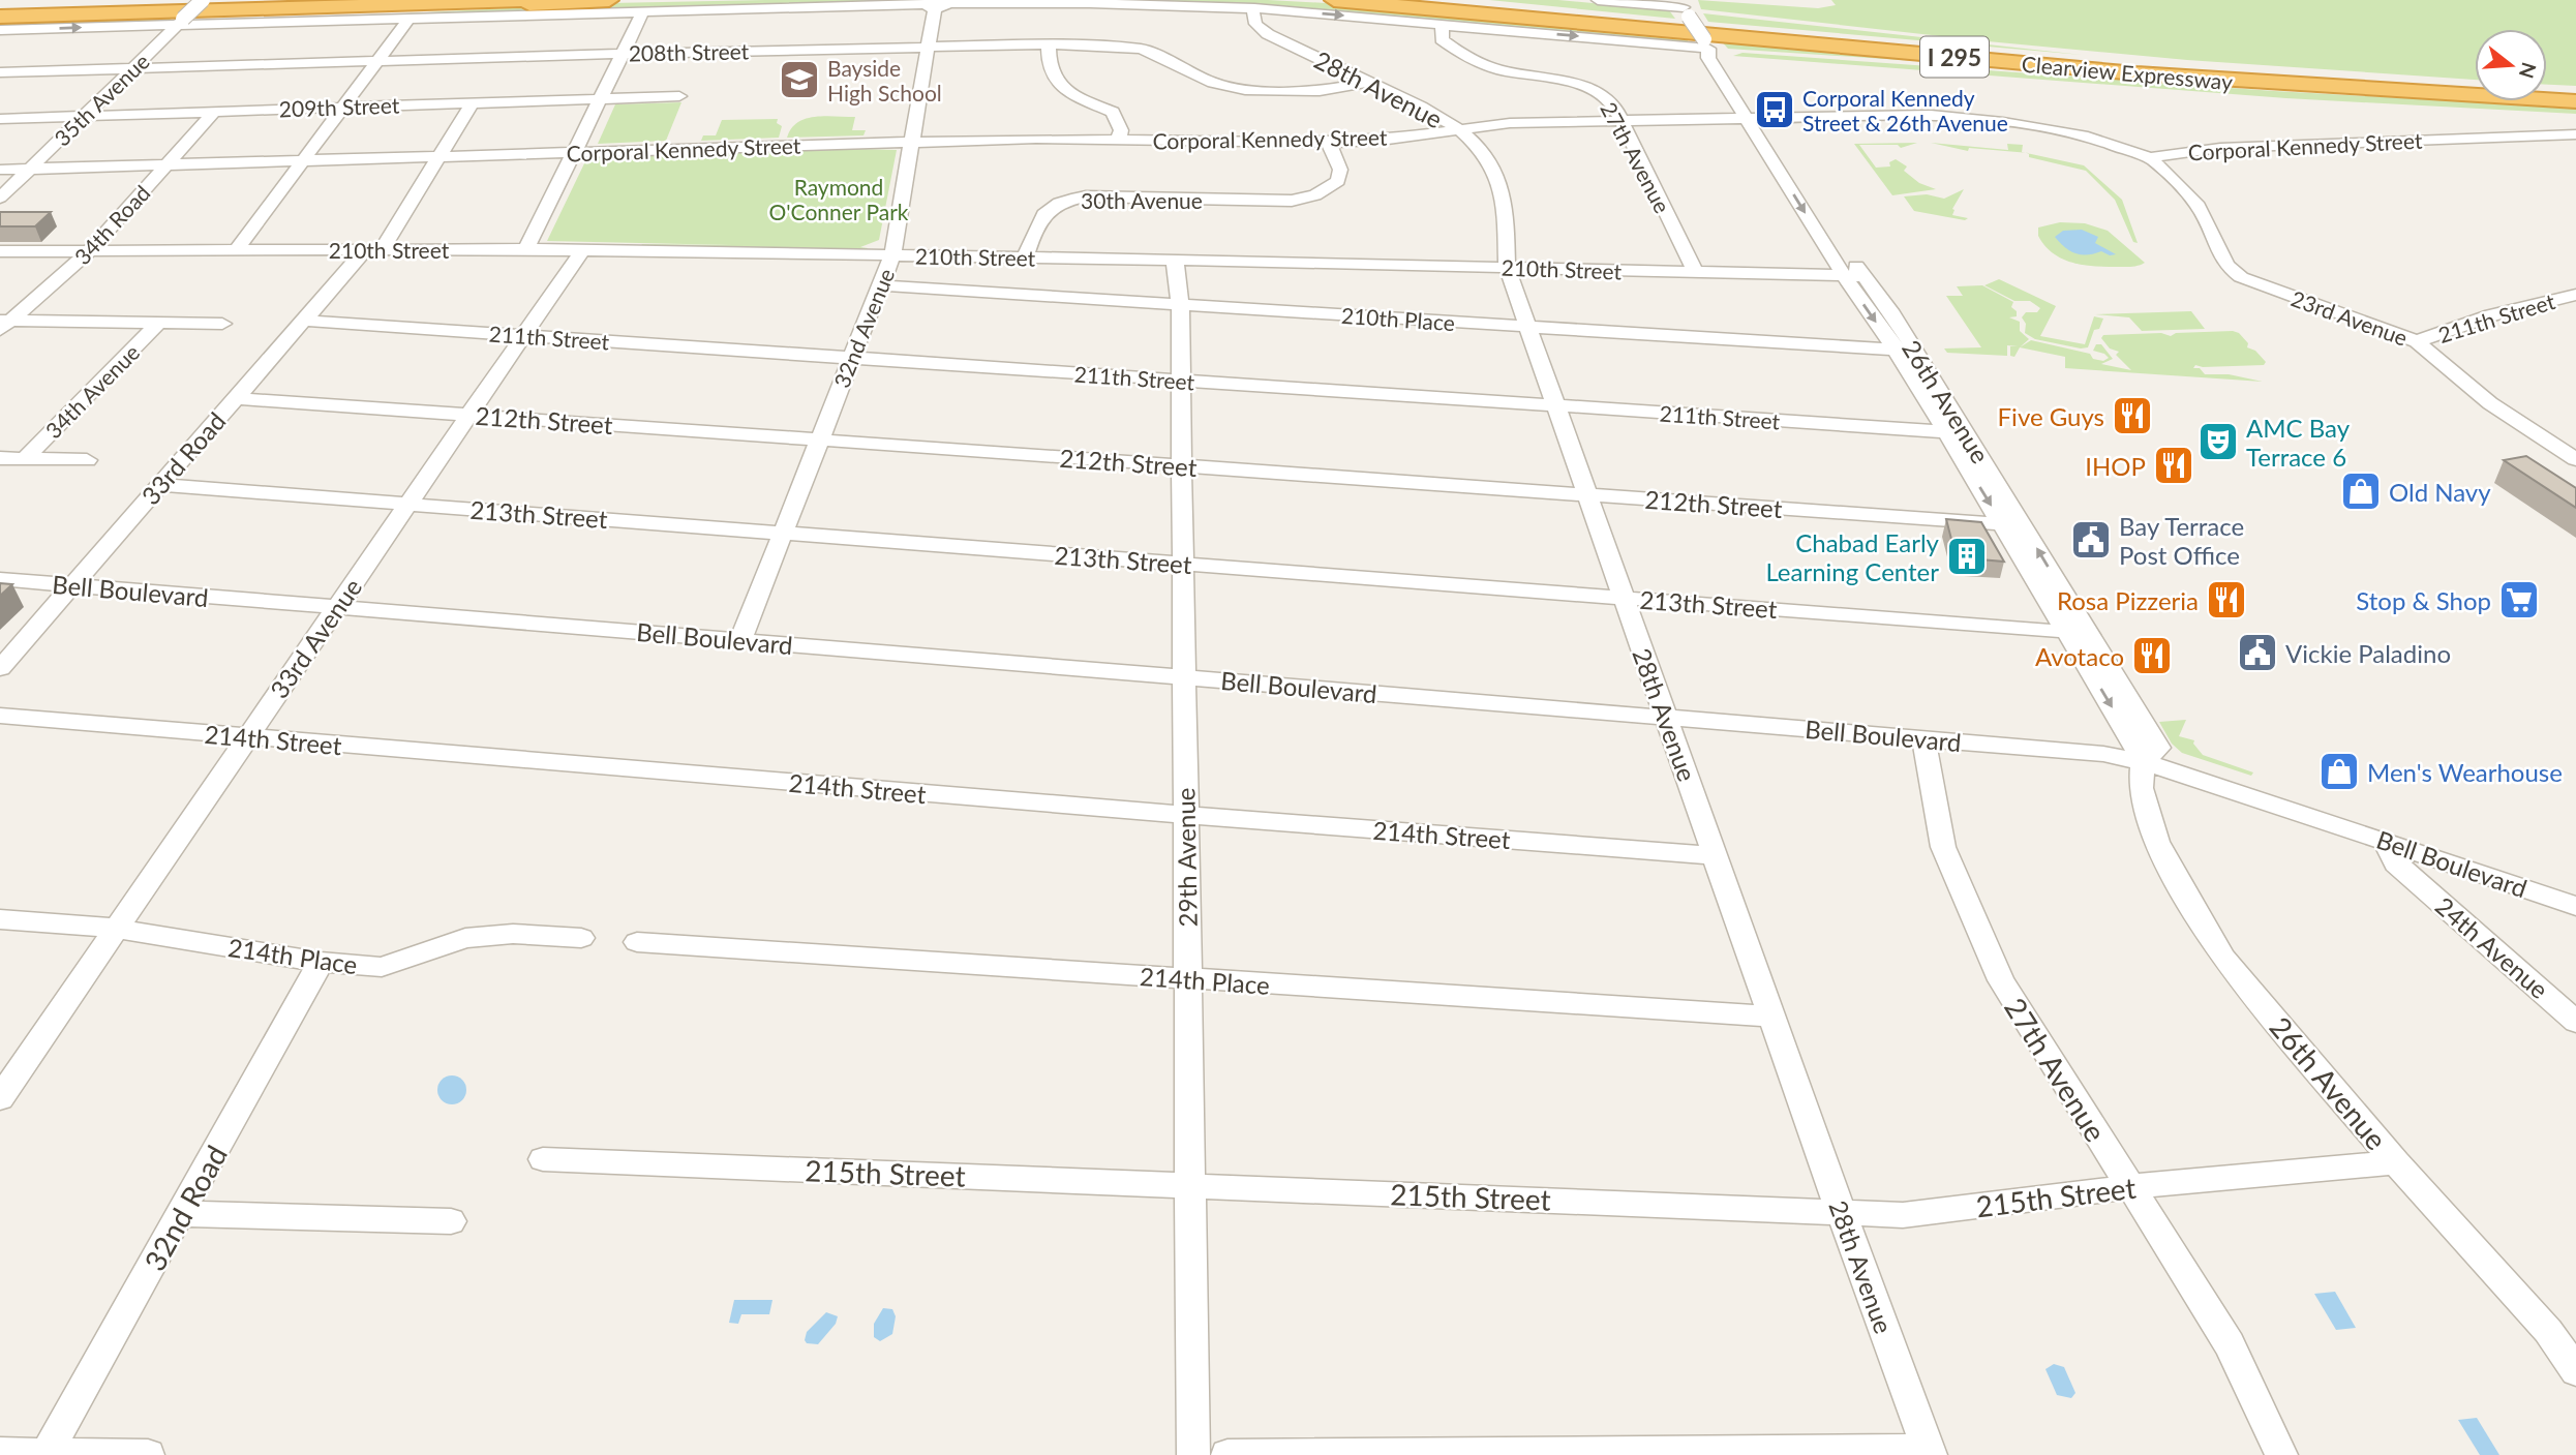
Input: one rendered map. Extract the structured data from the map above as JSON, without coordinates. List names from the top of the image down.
{
  "streets": {
    "highway": ["I 295", "Clearview Expressway"],
    "street": [
      "208th Street",
      "28th Avenue",
      "35th Avenue",
      "209th Street",
      "Corporal Kennedy Street",
      "27th Avenue",
      "30th Avenue",
      "34th Road",
      "210th Street",
      "23rd Avenue",
      "211th Street",
      "210th Place",
      "32nd Avenue",
      "34th Avenue",
      "26th Avenue",
      "212th Street",
      "33rd Road",
      "213th Street",
      "Bell Boulevard",
      "33rd Avenue",
      "214th Street",
      "29th Avenue",
      "24th Avenue",
      "214th Place",
      "215th Street",
      "32nd Road"
    ]
  },
  "crossings": [
    ["208th Street", "28th Avenue"],
    ["208th Street", "35th Avenue"],
    ["208th Street", "32nd Avenue"],
    ["28th Avenue", "Corporal Kennedy Street"],
    ["28th Avenue", "210th Street"],
    ["28th Avenue", "211th Street"],
    ["28th Avenue", "210th Place"],
    ["28th Avenue", "212th Street"],
    ["28th Avenue", "213th Street"],
    ["28th Avenue", "Bell Boulevard"],
    ["28th Avenue", "214th Street"],
    ["28th Avenue", "214th Place"],
    ["28th Avenue", "215th Street"],
    ["35th Avenue", "209th Street"],
    ["35th Avenue", "Corporal Kennedy Street"],
    ["209th Street", "34th Road"],
    ["209th Street", "33rd Road"],
    ["Corporal Kennedy Street", "27th Avenue"],
    ["Corporal Kennedy Street", "30th Avenue"],
    ["Corporal Kennedy Street", "34th Road"],
    ["Corporal Kennedy Street", "23rd Avenue"],
    ["Corporal Kennedy Street", "32nd Avenue"],
    ["Corporal Kennedy Street", "26th Avenue"],
    ["Corporal Kennedy Street", "33rd Road"],
    ["27th Avenue", "210th Street"],
    ["27th Avenue", "Bell Boulevard"],
    ["27th Avenue", "215th Street"],
    ["30th Avenue", "210th Street"],
    ["34th Road", "210th Street"],
    ["210th Street", "32nd Avenue"],
    ["210th Street", "26th Avenue"],
    ["210th Street", "33rd Road"],
    ["210th Street", "33rd Avenue"],
    ["210th Street", "29th Avenue"],
    ["23rd Avenue", "211th Street"],
    ["211th Street", "32nd Avenue"],
    ["211th Street", "26th Avenue"],
    ["211th Street", "33rd Road"],
    ["211th Street", "33rd Avenue"],
    ["211th Street", "29th Avenue"],
    ["210th Place", "32nd Avenue"],
    ["210th Place", "26th Avenue"],
    ["210th Place", "29th Avenue"],
    ["32nd Avenue", "212th Street"],
    ["32nd Avenue", "213th Street"],
    ["32nd Avenue", "Bell Boulevard"],
    ["26th Avenue", "212th Street"],
    ["26th Avenue", "213th Street"],
    ["26th Avenue", "Bell Boulevard"],
    ["26th Avenue", "215th Street"],
    ["212th Street", "33rd Road"],
    ["212th Street", "33rd Avenue"],
    ["212th Street", "29th Avenue"],
    ["33rd Road", "213th Street"],
    ["33rd Road", "Bell Boulevard"],
    ["213th Street", "33rd Avenue"],
    ["213th Street", "29th Avenue"],
    ["Bell Boulevard", "33rd Avenue"],
    ["Bell Boulevard", "29th Avenue"],
    ["Bell Boulevard", "24th Avenue"],
    ["33rd Avenue", "214th Street"],
    ["33rd Avenue", "214th Place"],
    ["214th Street", "29th Avenue"],
    ["29th Avenue", "214th Place"],
    ["29th Avenue", "215th Street"],
    ["214th Place", "32nd Road"]
  ],
  "parks": ["Raymond O'Conner Park"],
  "places": {
    "school or university": ["Bayside High School"],
    "bus stop": ["Corporal Kennedy Street & 26th Avenue"],
    "restaurant": [
      "Five Guys",
      "IHOP",
      "Rosa Pizzeria",
      "Avotaco"
    ],
    "theatre": ["AMC Bay Terrace 6"],
    "shop": ["Old Navy", "Men's Wearhouse"],
    "public building": ["Bay Terrace Post Office", "Vickie Paladino"],
    "building": ["Chabad Early Learning Center"],
    "supermarket": ["Stop & Shop"]
  },
  "north": "right"
}
